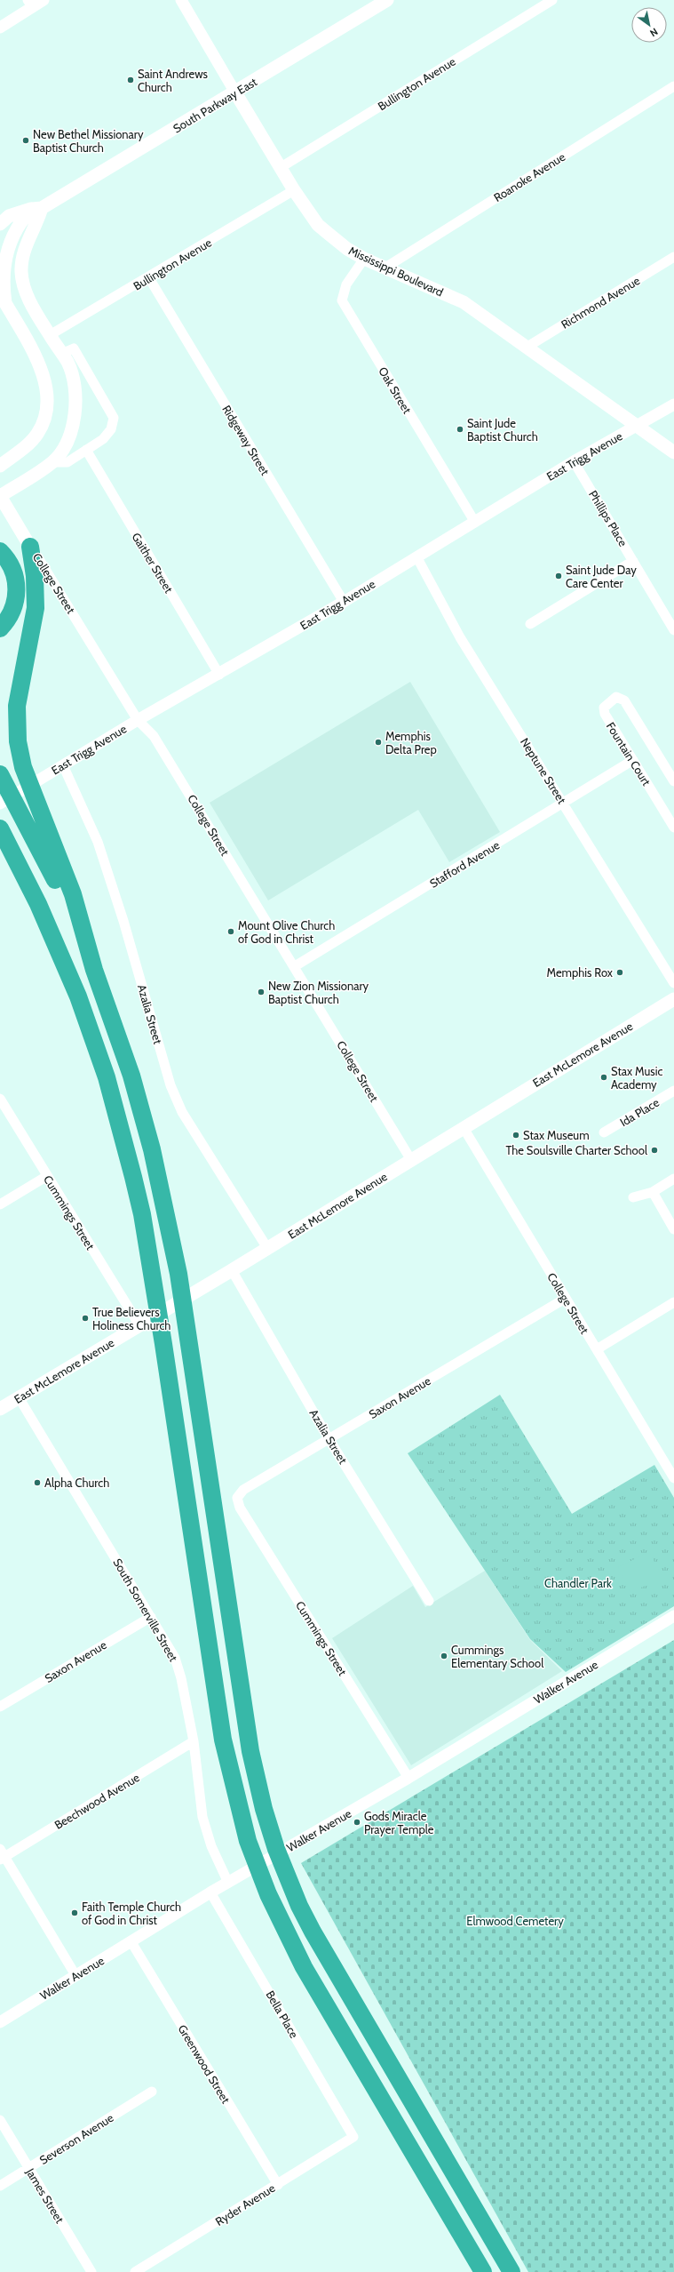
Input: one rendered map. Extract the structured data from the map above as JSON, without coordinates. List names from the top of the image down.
{
  "streets": {
    "main road": [
      "South Parkway East",
      "Mississippi Boulevard",
      "College Street",
      "East McLemore Avenue"
    ],
    "street": [
      "Bullington Avenue",
      "Roanoke Avenue",
      "Richmond Avenue",
      "Oak Street",
      "Ridgeway Street",
      "East Trigg Avenue",
      "Phillips Place",
      "Gaither Street",
      "Fountain Court",
      "Neptune Street",
      "Stafford Avenue",
      "Azalia Street",
      "Ida Place",
      "Cummings Street",
      "Saxon Avenue",
      "South Somerville Street",
      "Walker Avenue",
      "Beechwood Avenue",
      "Bella Place",
      "Greenwood Street",
      "Severson Avenue",
      "James Street",
      "Ryder Avenue"
    ]
  },
  "crossings": [
    ["Bullington Avenue", "Mississippi Boulevard"],
    ["Bullington Avenue", "Ridgeway Street"],
    ["South Parkway East", "Mississippi Boulevard"],
    ["Roanoke Avenue", "Mississippi Boulevard"],
    ["Mississippi Boulevard", "Richmond Avenue"],
    ["Mississippi Boulevard", "Oak Street"],
    ["Mississippi Boulevard", "East Trigg Avenue"],
    ["Oak Street", "East Trigg Avenue"],
    ["Ridgeway Street", "East Trigg Avenue"],
    ["East Trigg Avenue", "Phillips Place"],
    ["East Trigg Avenue", "Gaither Street"],
    ["East Trigg Avenue", "College Street"],
    ["East Trigg Avenue", "Neptune Street"],
    ["East Trigg Avenue", "Azalia Street"],
    ["College Street", "Stafford Avenue"],
    ["College Street", "East McLemore Avenue"],
    ["College Street", "Saxon Avenue"],
    ["Fountain Court", "Stafford Avenue"],
    ["Neptune Street", "Stafford Avenue"],
    ["Azalia Street", "East McLemore Avenue"],
    ["Azalia Street", "Saxon Avenue"],
    ["East McLemore Avenue", "Cummings Street"],
    ["East McLemore Avenue", "South Somerville Street"],
    ["Cummings Street", "Saxon Avenue"],
    ["Cummings Street", "Walker Avenue"],
    ["Saxon Avenue", "South Somerville Street"],
    ["South Somerville Street", "Walker Avenue"],
    ["South Somerville Street", "Beechwood Avenue"],
    ["Walker Avenue", "Bella Place"],
    ["Walker Avenue", "Greenwood Street"],
    ["Bella Place", "Ryder Avenue"],
    ["Greenwood Street", "Ryder Avenue"],
    ["Severson Avenue", "James Street"]
  ],
  "parks": ["Chandler Park", "Elmwood Cemetery"],
  "places": [
    "Saint Andrews Church",
    "New Bethel Missionary Baptist Church",
    "Saint Jude Baptist Church",
    "Saint Jude Day Care Center",
    "Memphis Delta Prep",
    "Mount Olive Church of God in Christ",
    "Memphis Rox",
    "New Zion Missionary Baptist Church",
    "Stax Music Academy",
    "Stax Museum",
    "The Soulsville Charter School",
    "True Believers Holiness Church",
    "Alpha Church",
    "Cummings Elementary School",
    "Gods Miracle Prayer Temple",
    "Faith Temple Church of God in Christ"
  ],
  "north": "bottom right"
}
